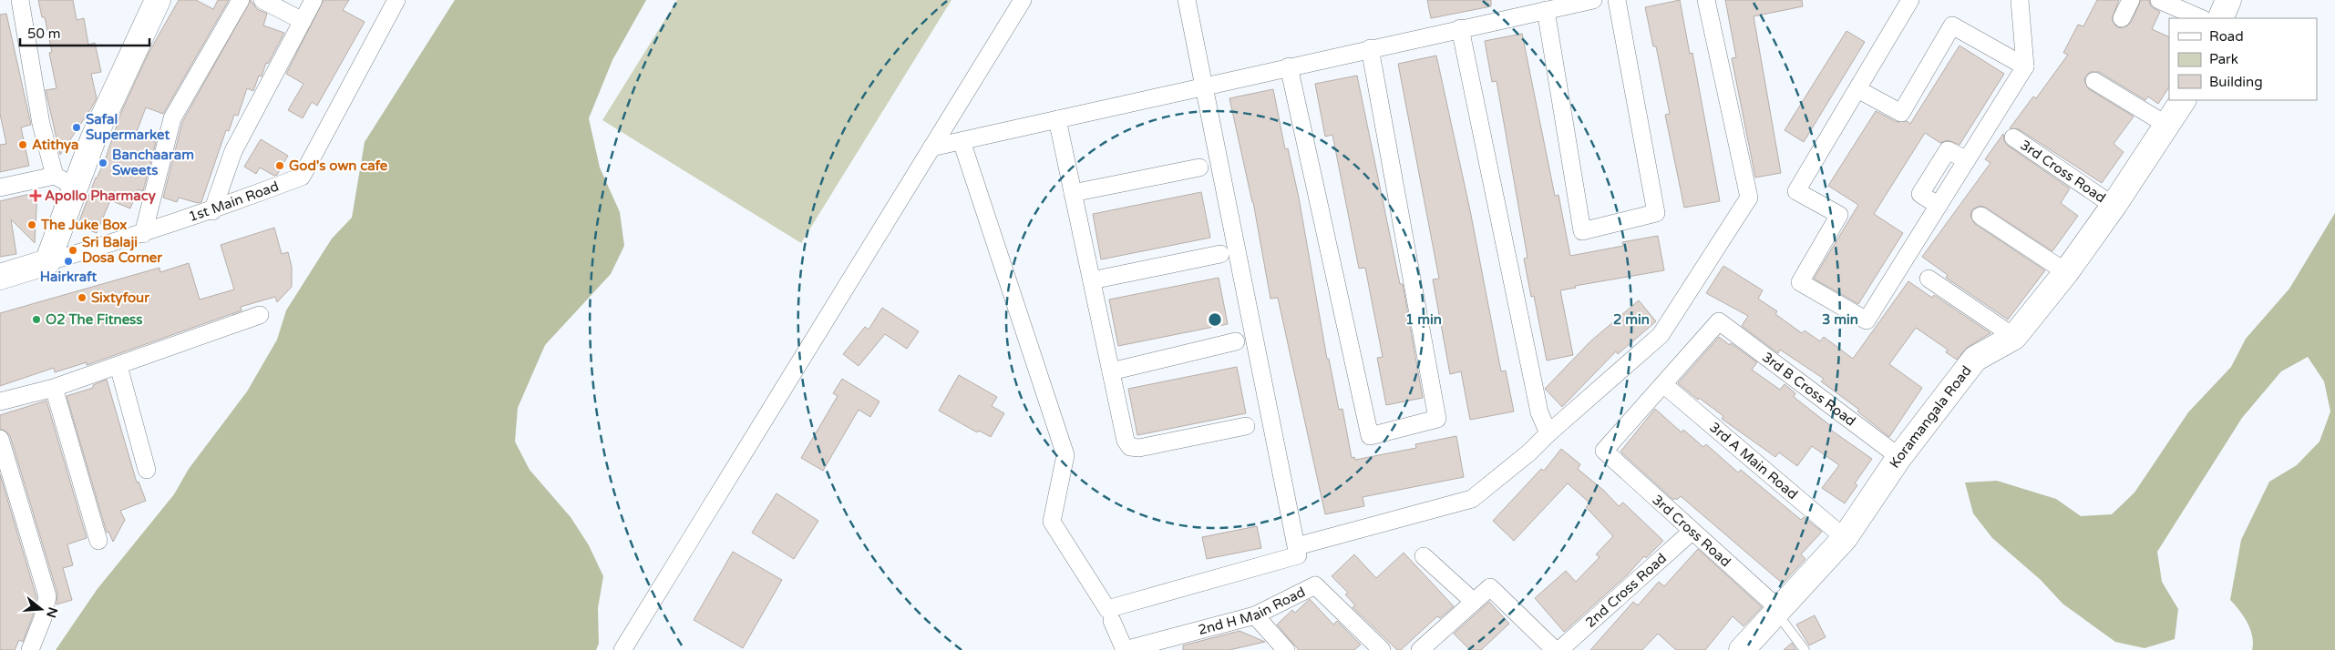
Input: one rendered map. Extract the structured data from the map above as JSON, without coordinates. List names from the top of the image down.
{
  "streets": {
    "street": [
      "3rd Cross Road",
      "1st Main Road",
      "3rd B Cross Road",
      "Koramangala Road",
      "3rd A Main Road",
      "2nd Cross Road",
      "2nd H Main Road"
    ]
  },
  "crossings": [
    ["3rd Cross Road", "3rd B Cross Road"],
    ["3rd Cross Road", "Koramangala Road"],
    ["3rd Cross Road", "3rd A Main Road"],
    ["3rd Cross Road", "2nd Cross Road"],
    ["3rd B Cross Road", "Koramangala Road"],
    ["3rd B Cross Road", "3rd A Main Road"],
    ["Koramangala Road", "3rd A Main Road"]
  ],
  "places": {
    "other": [
      "Safal Supermarket",
      "Atithya",
      "Banchaaram Sweets",
      "God's own cafe",
      "The Juke Box",
      "Sri Balaji Dosa Corner",
      "Hairkraft",
      "Sixtyfour",
      "O2 The Fitness"
    ],
    "health": ["Apollo Pharmacy"]
  },
  "legend": ["Road", "Park", "Building"],
  "scale_bar": "50 m",
  "north": "right",
  "rings": ["1 min", "2 min", "3 min"]
}
